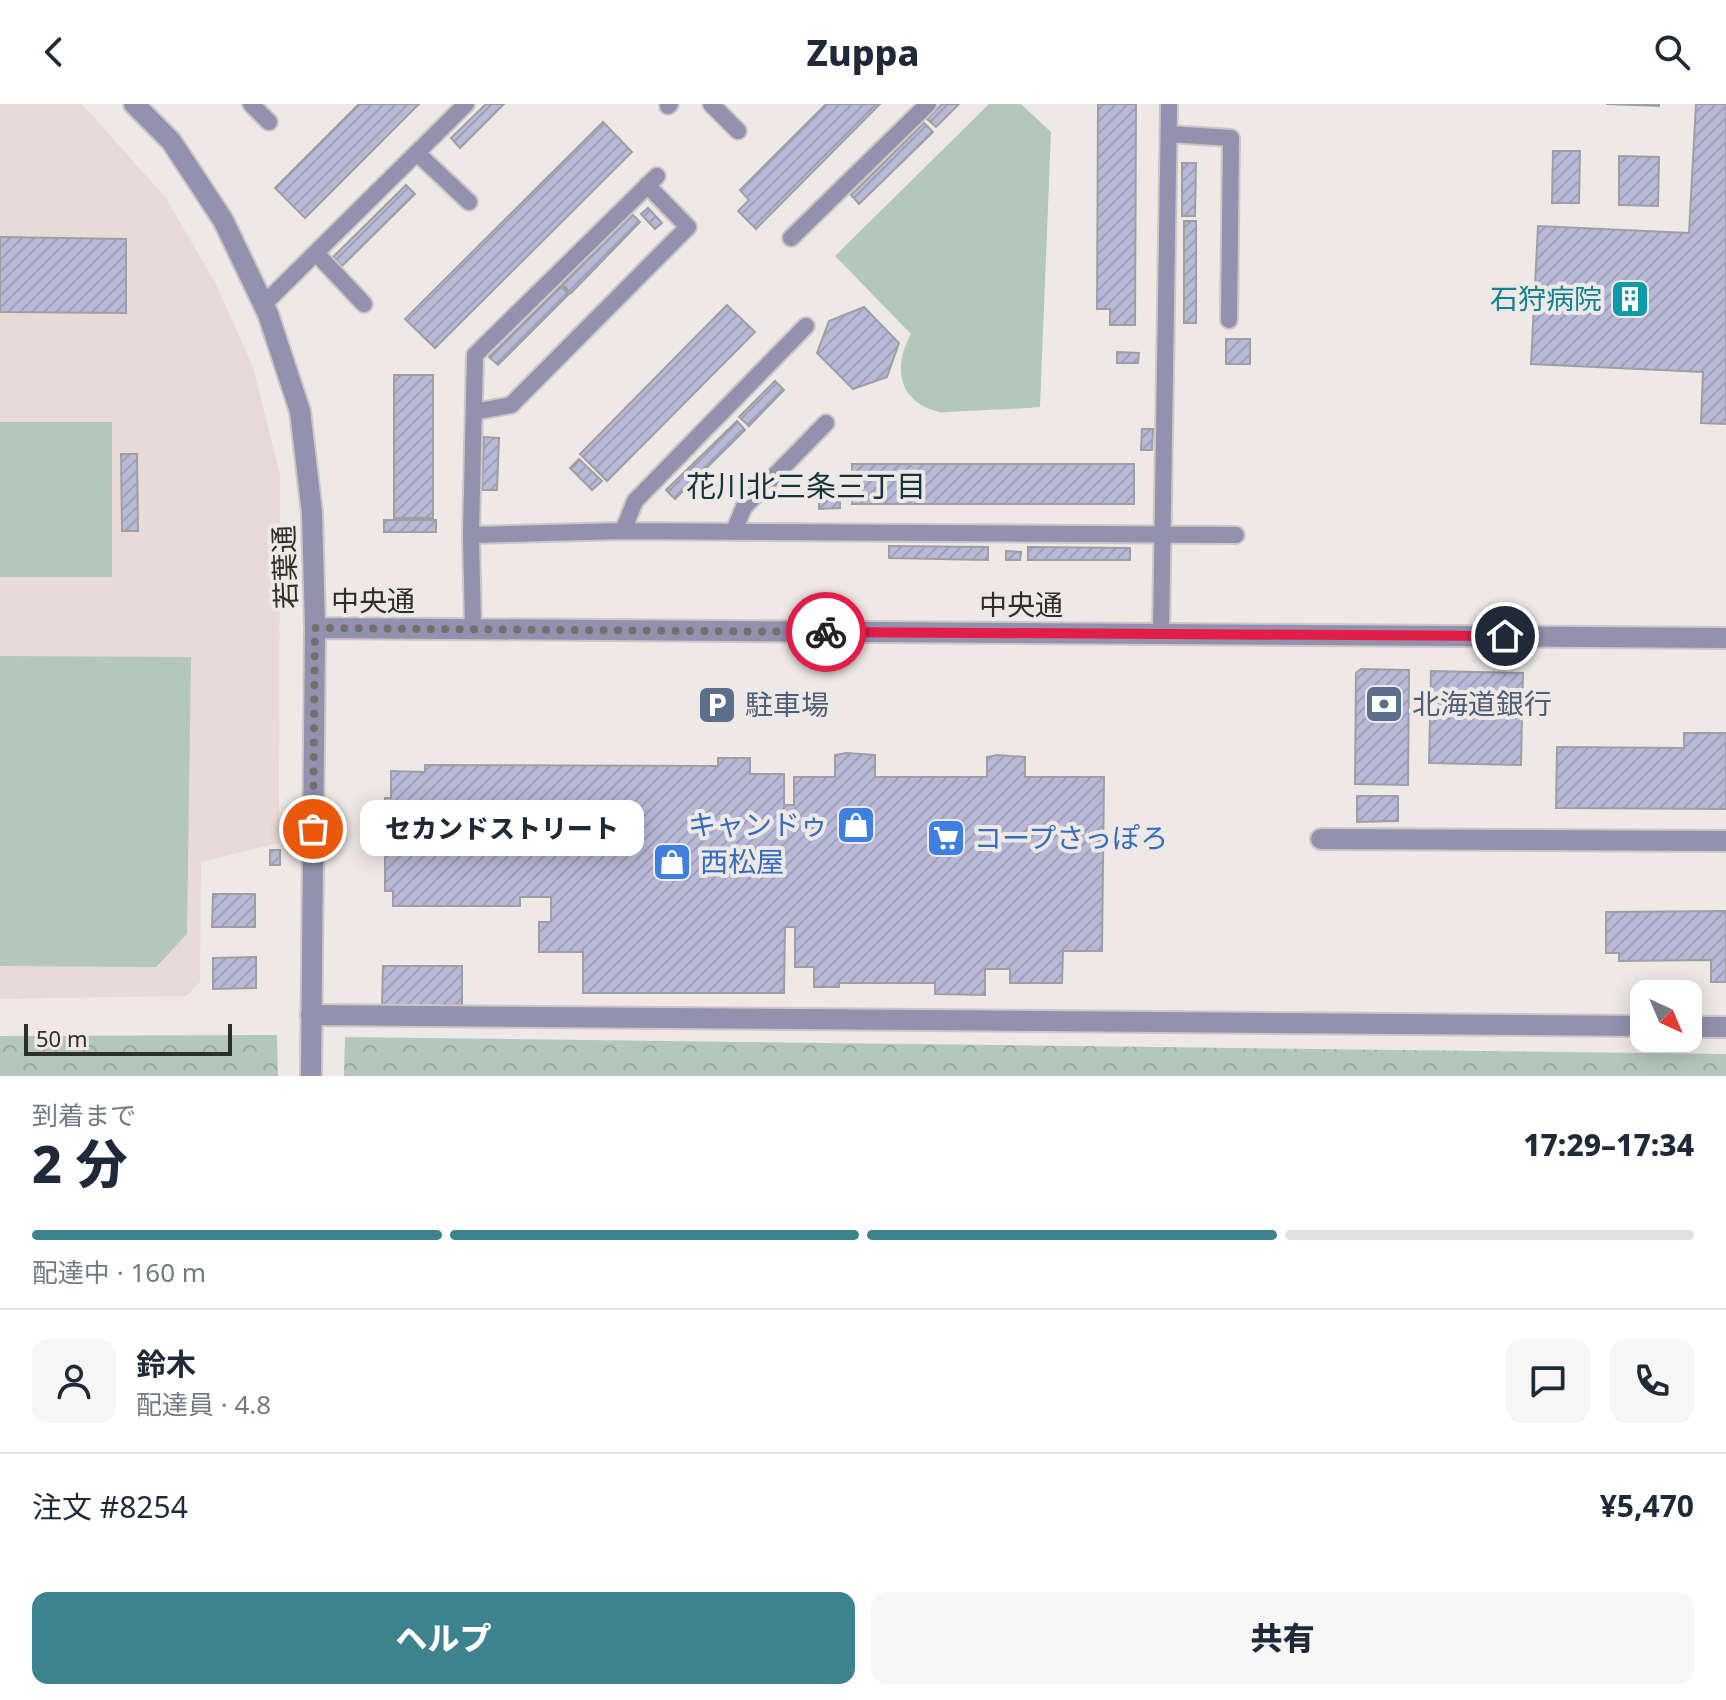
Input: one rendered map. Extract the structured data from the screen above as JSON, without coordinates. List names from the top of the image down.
{
  "streets": {
    "street": ["若葉通", "中央通"]
  },
  "crossings": [
    ["若葉通", "中央通"]
  ],
  "districts": ["花川北三条三丁目"],
  "places": {
    "building": ["石狩病院"],
    "bank": ["北海道銀行"],
    "parking": ["駐車場"],
    "shop": ["キャンドゥ", "西松屋"],
    "other": ["セカンドストリート"],
    "supermarket": ["コープさっぽろ"]
  },
  "scale_bar": "50 m",
  "north": "bottom right",
  "page": {
    "header": "Zuppa",
    "bubble": "セカンドストリート",
    "scale": "50 m",
    "heading": ["2 分", "到着まで", "17:29–17:34"],
    "panel": [
      "鈴木",
      "配達員 · 4.8",
      "注文 #8254",
      "¥5,470"
    ],
    "bar": "配達中 · 160 m",
    "buttons": ["ヘルプ", "共有"]
  }
}
